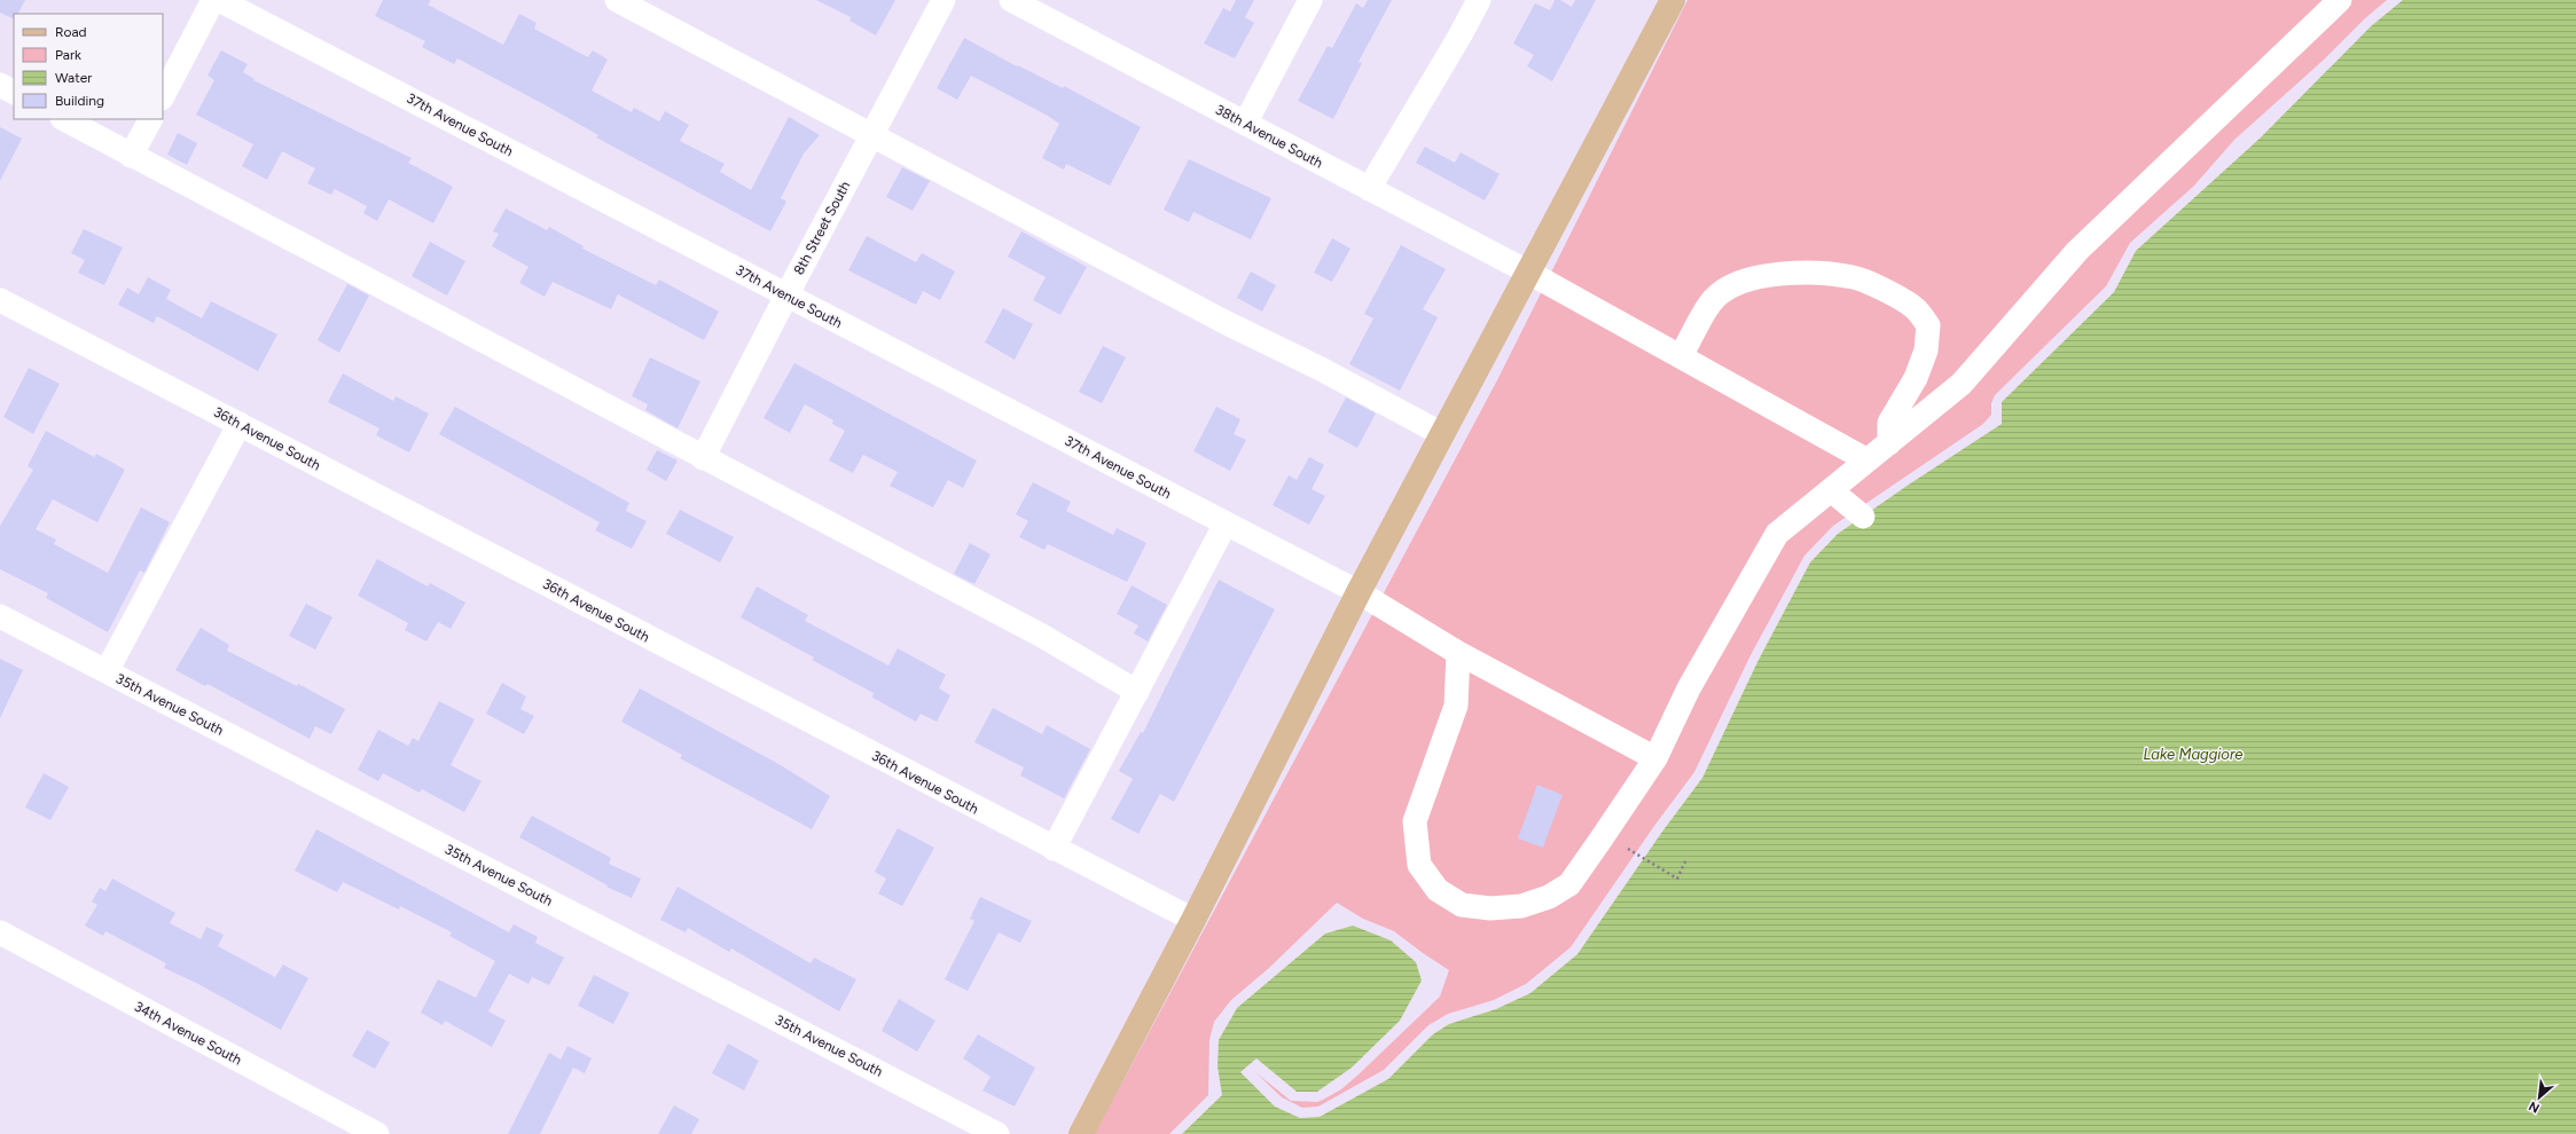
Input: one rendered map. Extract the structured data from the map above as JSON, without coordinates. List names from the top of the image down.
{
  "streets": {
    "street": [
      "37th Avenue South",
      "38th Avenue South",
      "8th Street South",
      "36th Avenue South",
      "35th Avenue South",
      "34th Avenue South"
    ]
  },
  "crossings": [
    ["37th Avenue South", "8th Street South"]
  ],
  "water": ["Lake Maggiore"],
  "legend": [
    "Road",
    "Park",
    "Water",
    "Building"
  ],
  "north": "bottom left"
}
